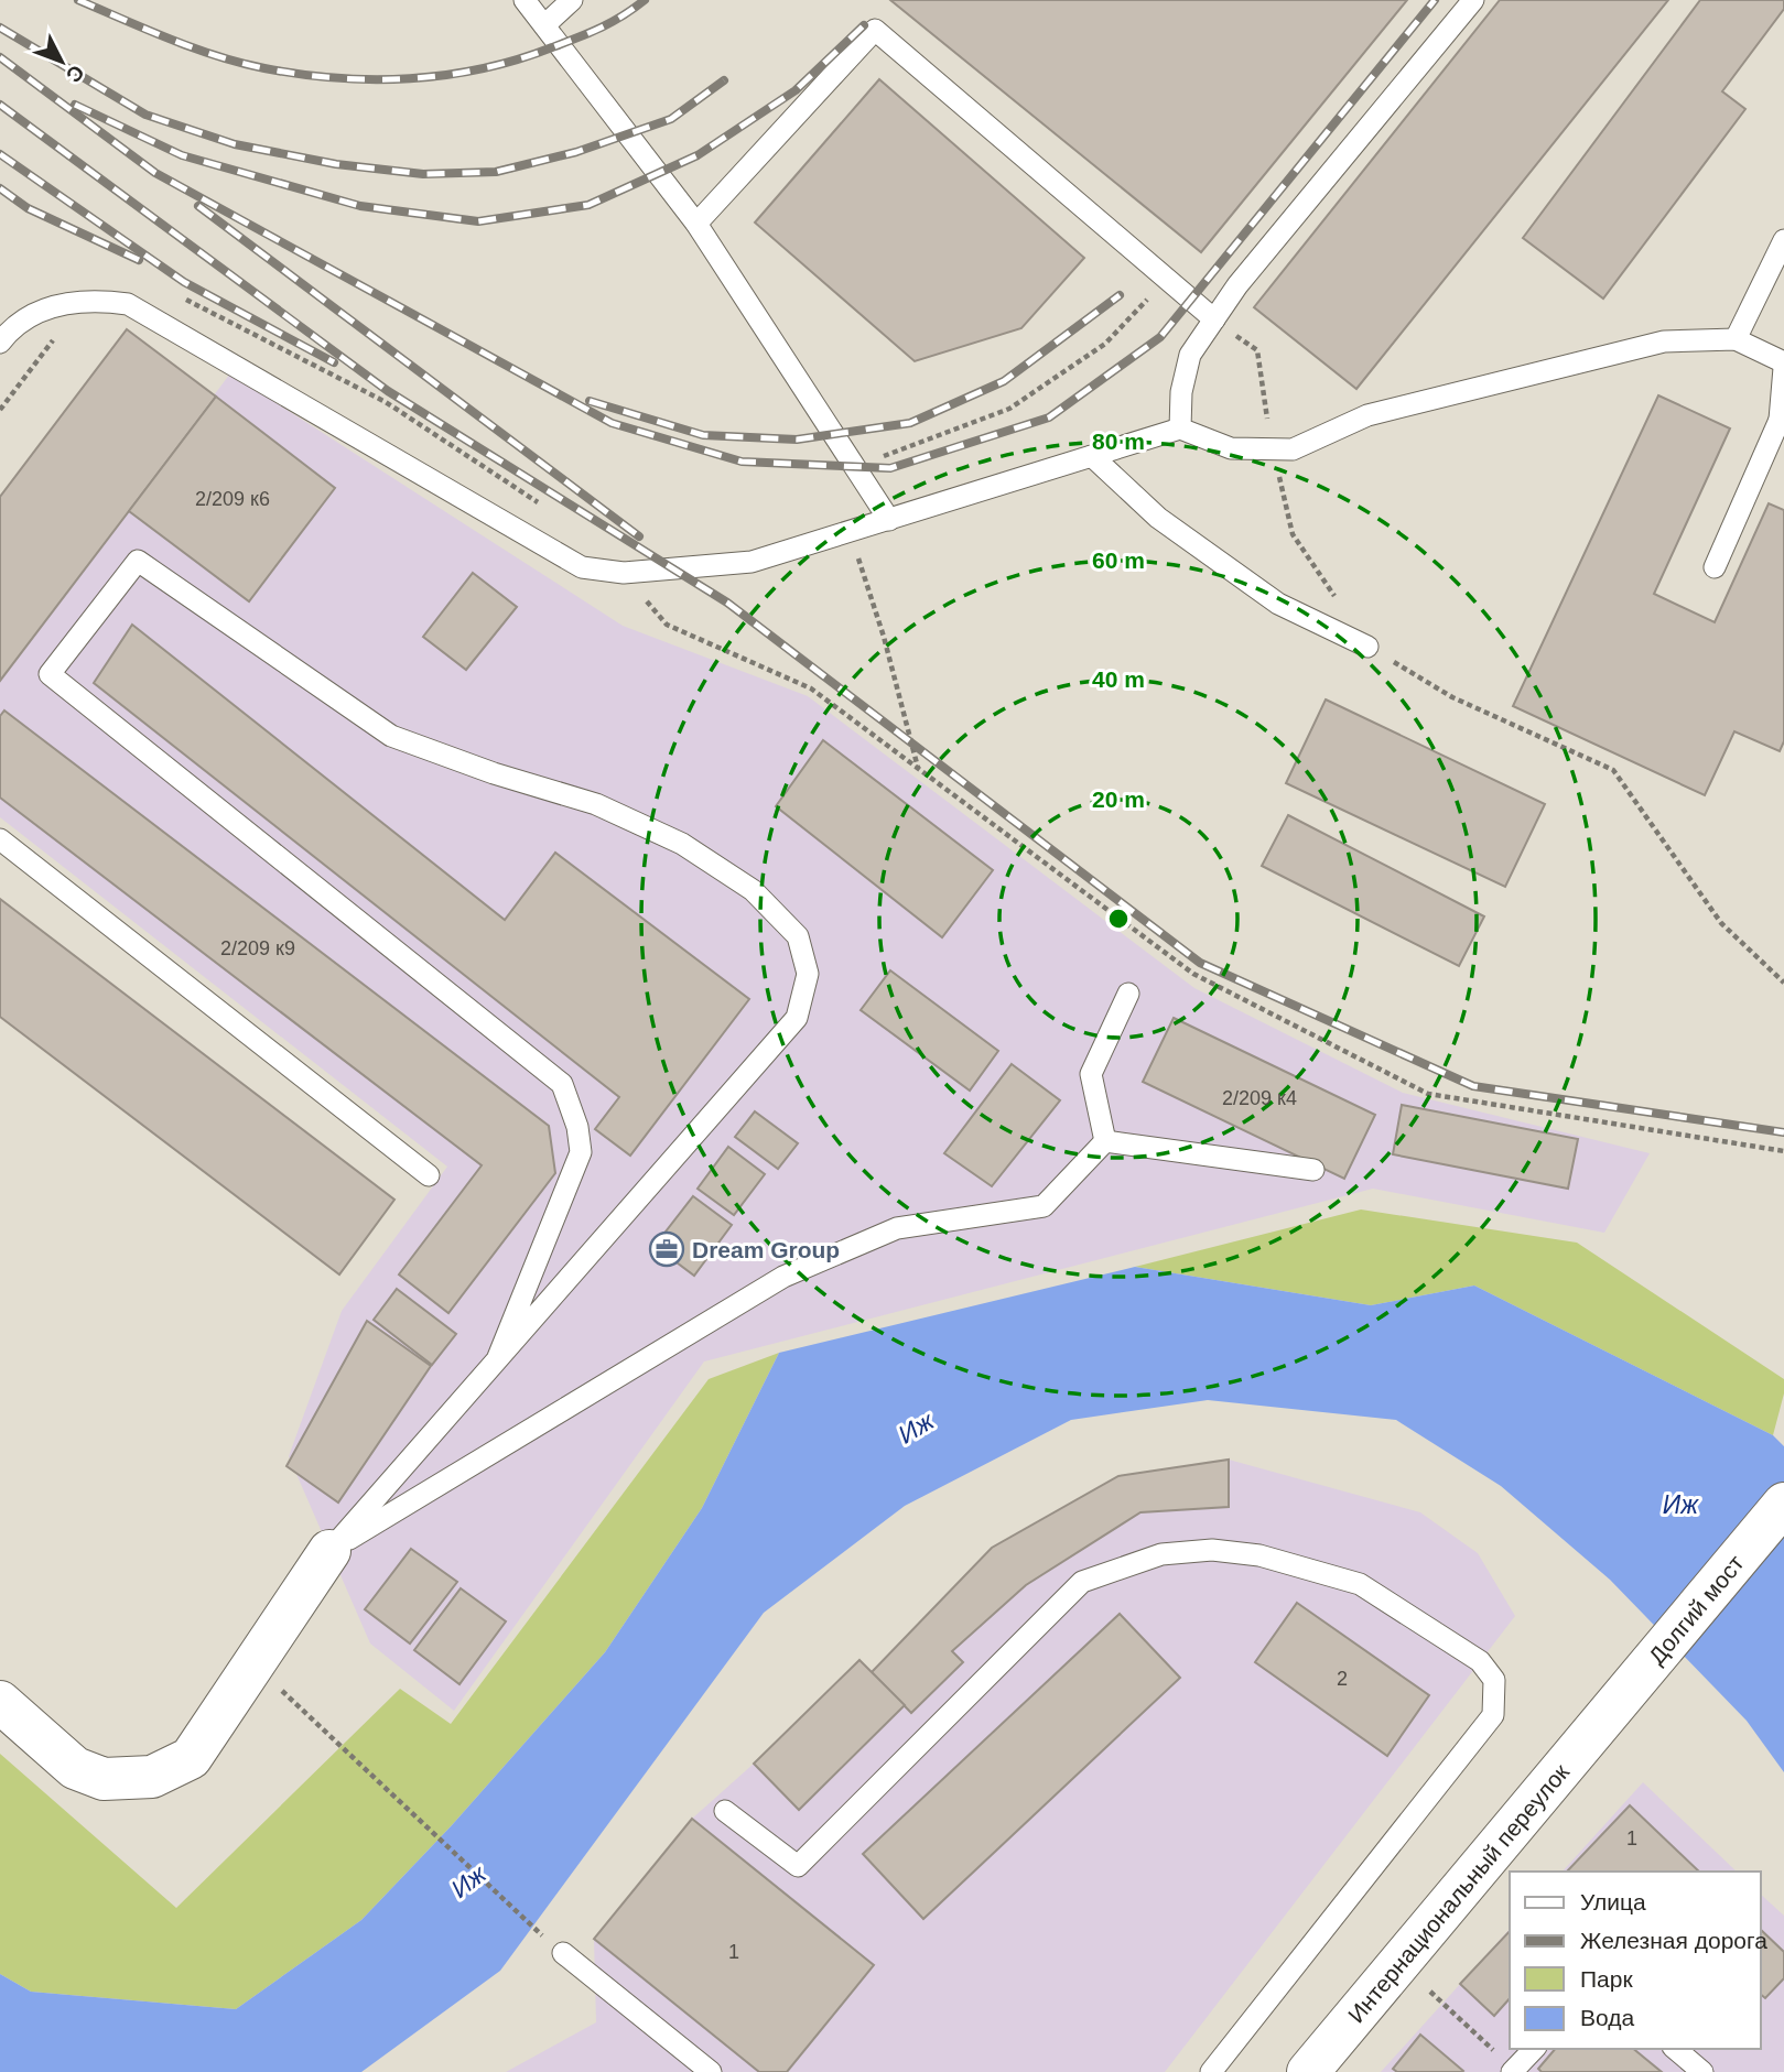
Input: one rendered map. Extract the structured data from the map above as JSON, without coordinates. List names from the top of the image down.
{
  "streets": {
    "street": ["Долгий мост", "Интернациональный переулок"]
  },
  "crossings": [
    ["Долгий мост", "Интернациональный переулок"]
  ],
  "water": ["Иж"],
  "places": {
    "office": ["Dream Group"]
  },
  "house_numbers": [
    "2/209 к6",
    "2/209 к9",
    "2/209 к4",
    "2",
    "1",
    "1"
  ],
  "legend": [
    "Улица",
    "Железная дорога",
    "Парк",
    "Вода"
  ],
  "north": "bottom right",
  "rings": [
    "80 m",
    "60 m",
    "40 m",
    "20 m"
  ]
}
